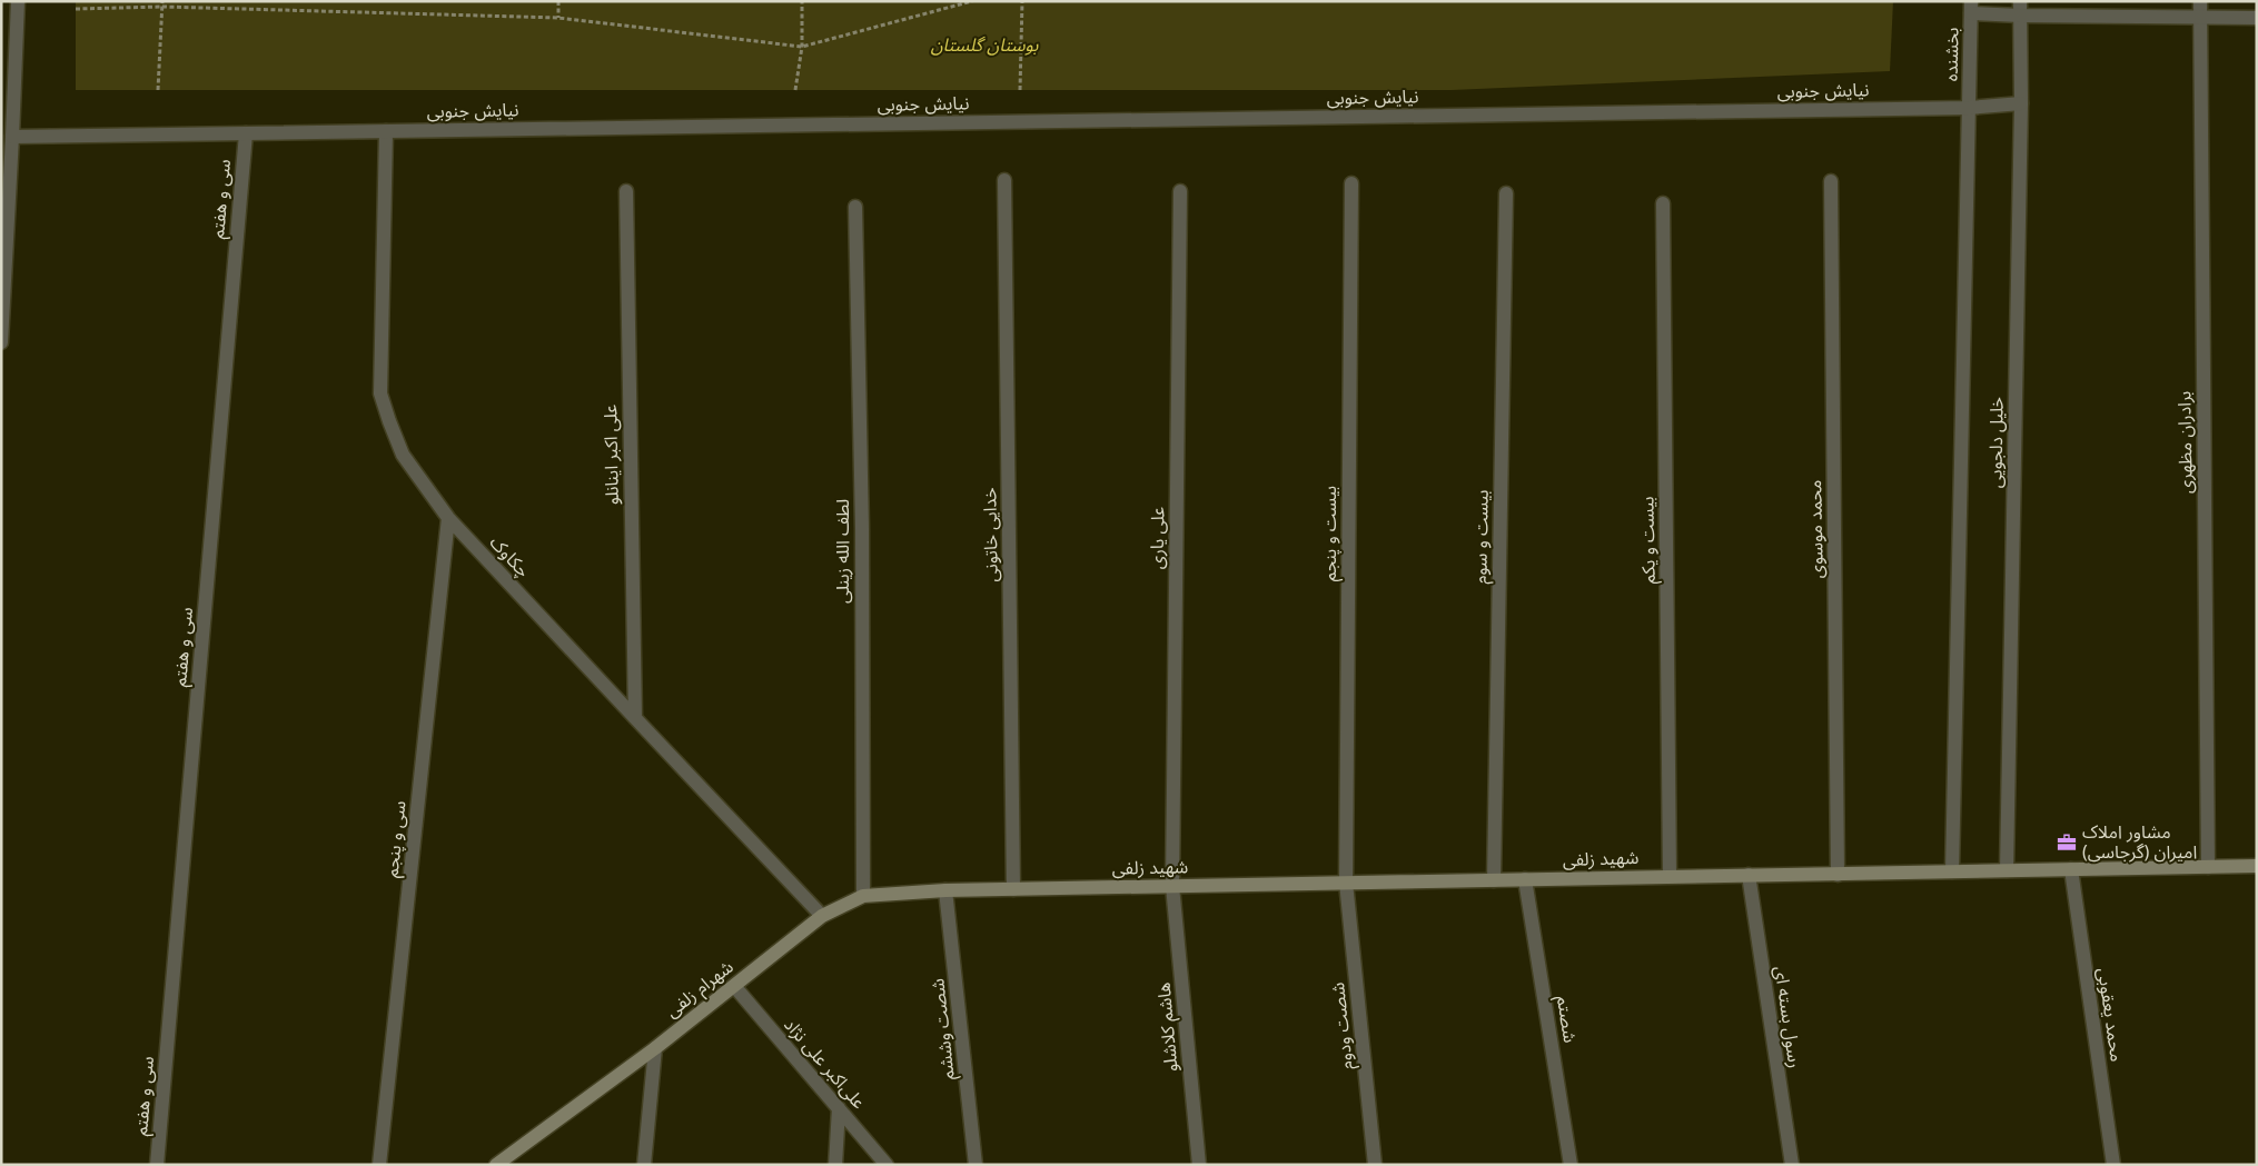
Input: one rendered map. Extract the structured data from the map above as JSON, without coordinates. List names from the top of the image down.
{
  "streets": {
    "main road": ["شهید زلفی", "شهرام زلفی"],
    "street": [
      "بخشنده",
      "نیایش جنوبی",
      "سی و هفتم",
      "خلیل دلجویی",
      "برادران مظهری",
      "علی اکبر اینانلو",
      "محمد موسوی",
      "بیست و پنجم",
      "خدایی خاتونی",
      "بیست و سوم",
      "علی یاری",
      "بیست و یکم",
      "لطف الله زینلی",
      "چکاوک",
      "سی و پنجم",
      "محمد یعقوبی",
      "رسول بسته ای",
      "شصتم",
      "شصت ودوم",
      "هاشم کلاشلو",
      "شصت وششم",
      "علی‌اکبر علی نژاد"
    ]
  },
  "crossings": [
    ["بخشنده", "نیایش جنوبی"],
    ["بخشنده", "خلیل دلجویی"],
    ["نیایش جنوبی", "سی و هفتم"],
    ["نیایش جنوبی", "خلیل دلجویی"],
    ["نیایش جنوبی", "چکاوک"],
    ["خلیل دلجویی", "شهید زلفی"],
    ["برادران مظهری", "شهید زلفی"],
    ["علی اکبر اینانلو", "چکاوک"],
    ["محمد موسوی", "شهید زلفی"],
    ["بیست و پنجم", "شهید زلفی"],
    ["بیست و پنجم", "شصت ودوم"],
    ["خدایی خاتونی", "شهید زلفی"],
    ["بیست و سوم", "شهید زلفی"],
    ["علی یاری", "شهید زلفی"],
    ["علی یاری", "هاشم کلاشلو"],
    ["بیست و یکم", "شهید زلفی"],
    ["لطف الله زینلی", "شهرام زلفی"],
    ["چکاوک", "سی و پنجم"],
    ["چکاوک", "شهرام زلفی"],
    ["شهید زلفی", "شهرام زلفی"],
    ["شهید زلفی", "محمد یعقوبی"],
    ["شهید زلفی", "رسول بسته ای"],
    ["شهید زلفی", "شصتم"],
    ["شهید زلفی", "شصت ودوم"],
    ["شهید زلفی", "هاشم کلاشلو"],
    ["شهید زلفی", "شصت وششم"],
    ["شهرام زلفی", "شصت وششم"],
    ["شهرام زلفی", "علی‌اکبر علی نژاد"]
  ],
  "parks": ["بوستان گلستان"],
  "places": {
    "office": ["مشاور املاک امیران (گرجاسی)"]
  }
}
